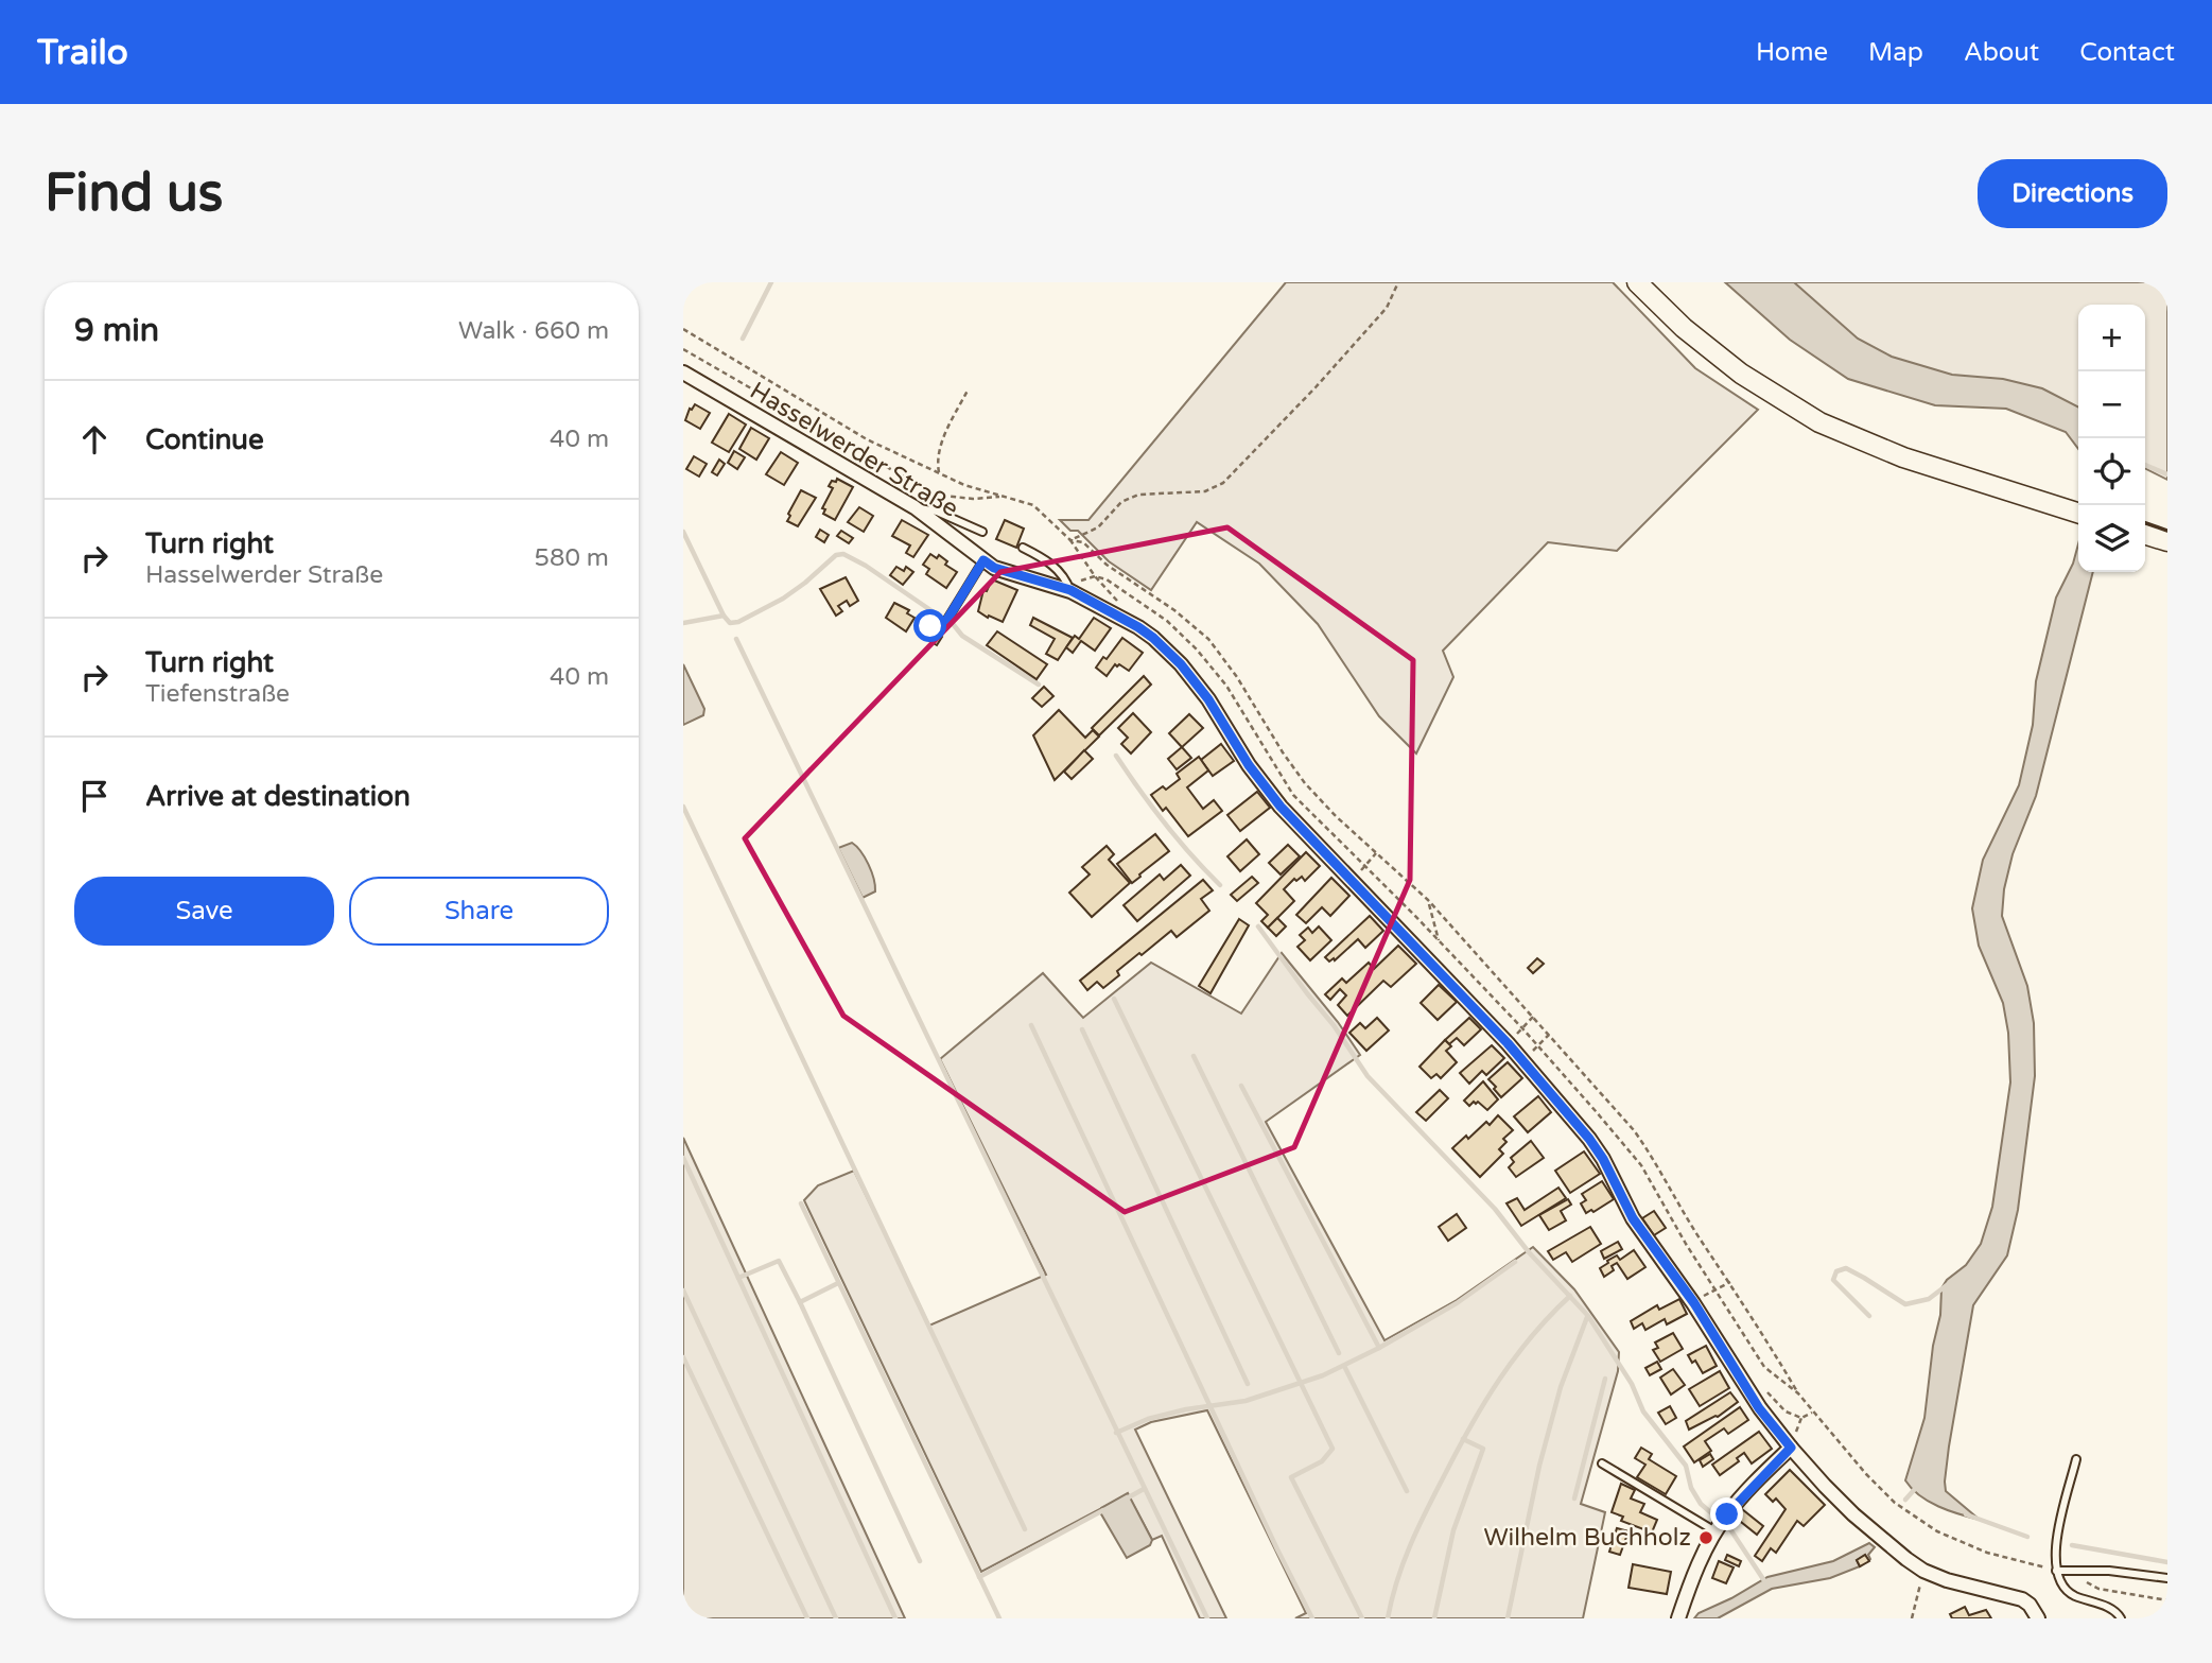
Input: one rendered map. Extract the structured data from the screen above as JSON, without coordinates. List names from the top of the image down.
{
  "streets": {
    "street": ["Hasselwerder Straße"]
  },
  "places": ["Wilhelm Buchholz"],
  "page": {
    "header": "Trailo",
    "nav": [
      "Home",
      "Map",
      "About",
      "Contact"
    ],
    "buttons": [
      "Directions",
      ["Save", "Share"]
    ],
    "title": "Find us",
    "heading": ["9 min", "Walk · 660 m"],
    "map_buttons": ["+", "−"],
    "list": [
      ["Continue", "40 m"],
      ["Turn right", "Hasselwerder Straße", "580 m"],
      ["Turn right", "Tiefenstraße", "40 m"],
      "Arrive at destination"
    ]
  }
}
